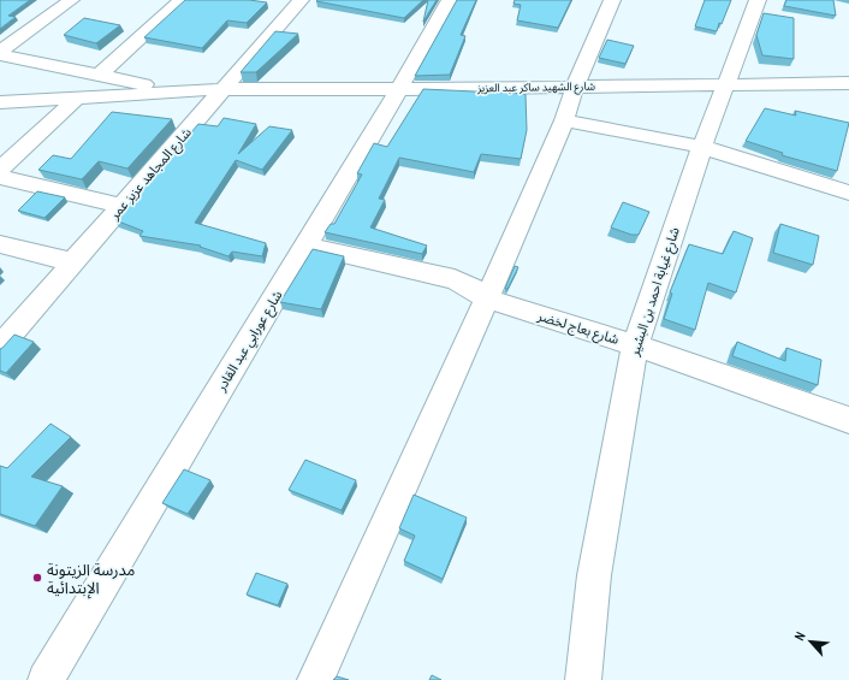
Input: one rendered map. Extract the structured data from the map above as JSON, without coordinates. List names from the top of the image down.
{
  "streets": {
    "street": [
      "شارع الشهيد ساكر عبد العزيز",
      "شارع المجاهد عزيز عمر",
      "شارع غيابة احمد بن البشير",
      "شارع بعاج لخضر",
      "شارع عورابي عبد القادر"
    ]
  },
  "crossings": [
    ["شارع الشهيد ساكر عبد العزيز", "شارع المجاهد عزيز عمر"],
    ["شارع الشهيد ساكر عبد العزيز", "شارع غيابة احمد بن البشير"],
    ["شارع الشهيد ساكر عبد العزيز", "شارع عورابي عبد القادر"],
    ["شارع غيابة احمد بن البشير", "شارع بعاج لخضر"],
    ["شارع بعاج لخضر", "شارع عورابي عبد القادر"]
  ],
  "places": ["مدرسة الزيتونة الإبتدائية"],
  "north": "top left"
}
